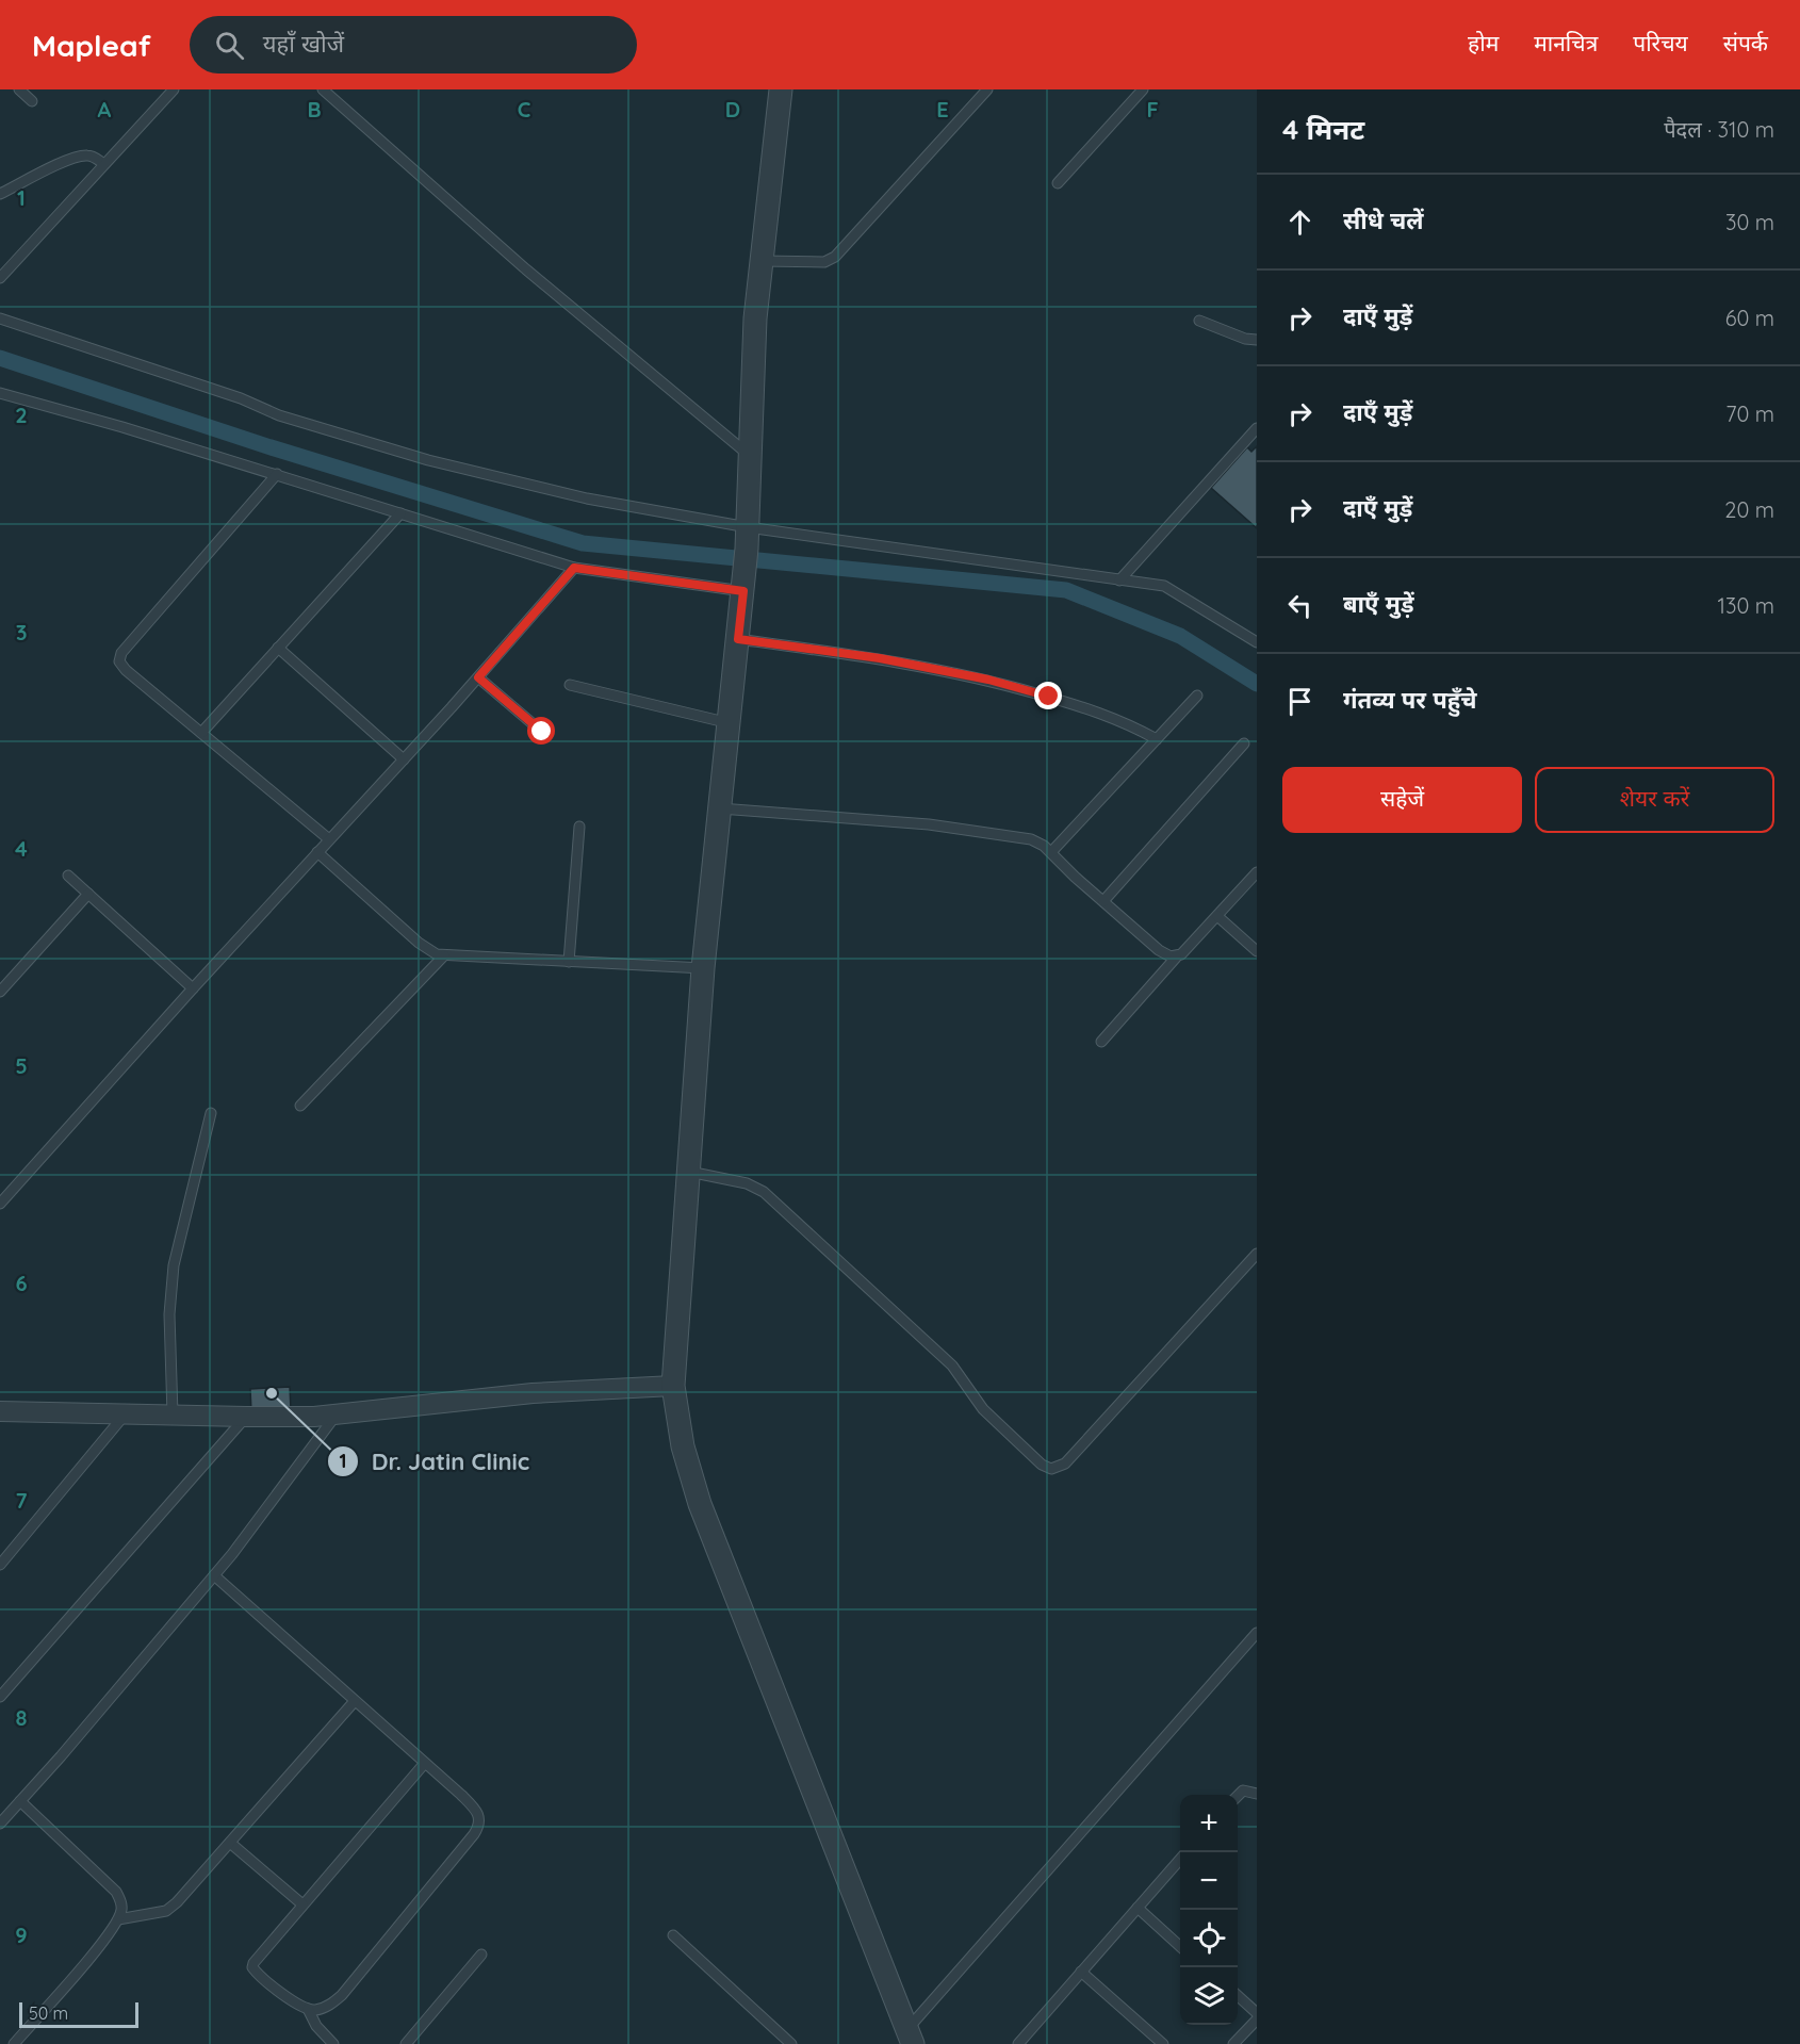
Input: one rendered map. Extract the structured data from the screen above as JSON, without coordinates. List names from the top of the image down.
{
  "places": ["Dr. Jatin Clinic"],
  "scale_bar": "50 m",
  "page": {
    "header": "Mapleaf",
    "search": "यहाँ खोजें",
    "nav": [
      "होम",
      "मानचित्र",
      "परिचय",
      "संपर्क"
    ],
    "heading": ["4 मिनट", "पैदल · 310 m"],
    "list": [
      ["सीधे चलें", "30 m"],
      ["दाएँ मुड़ें", "60 m"],
      ["दाएँ मुड़ें", "70 m"],
      ["दाएँ मुड़ें", "20 m"],
      ["बाएँ मुड़ें", "130 m"],
      "गंतव्य पर पहुँचे"
    ],
    "buttons": ["सहेजें", "शेयर करें"],
    "map_buttons": ["+", "−"],
    "scale": "50 m"
  },
  "grid": {
    "columns": [
      "A",
      "B",
      "C",
      "D",
      "E",
      "F"
    ],
    "rows": [
      "1",
      "2",
      "3",
      "4",
      "5",
      "6",
      "7",
      "8",
      "9"
    ]
  }
}
